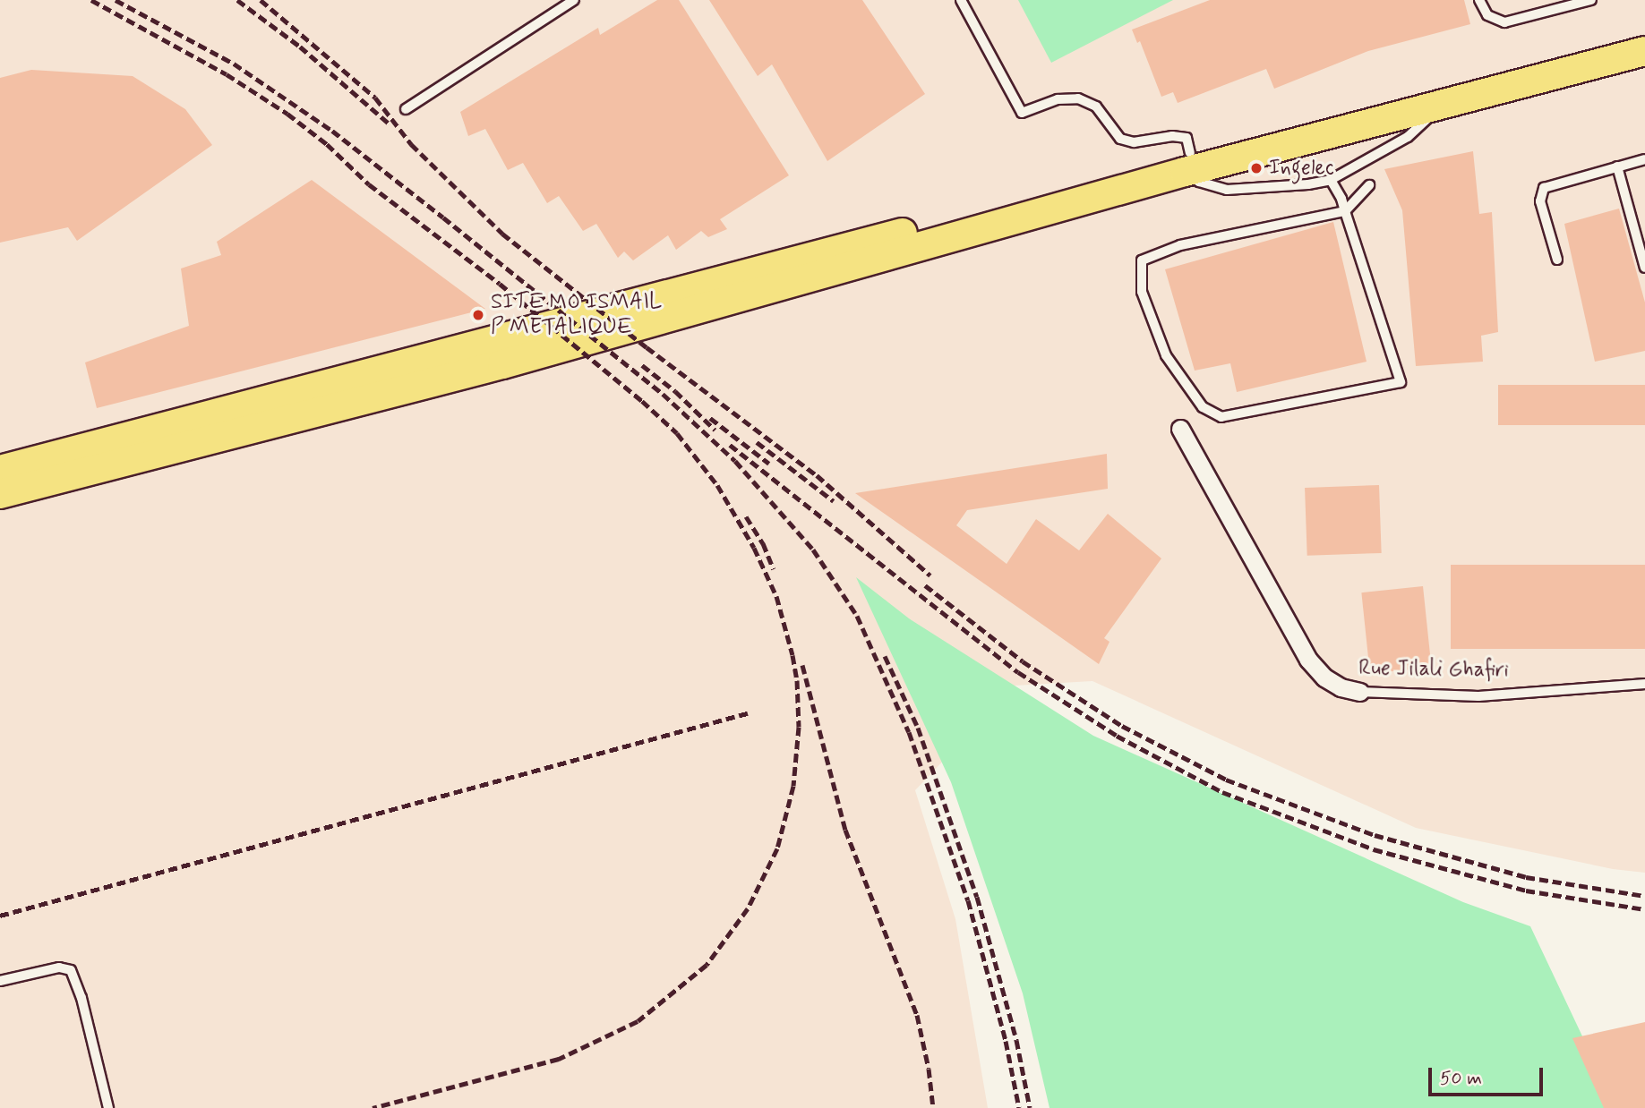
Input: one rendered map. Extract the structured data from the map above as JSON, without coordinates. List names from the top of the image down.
{
  "streets": {
    "street": ["Rue Jilali Ghafiri"]
  },
  "places": ["Ingelec", "SITE MO ISMAIL P METALIQUE"],
  "scale_bar": "50 m"
}
